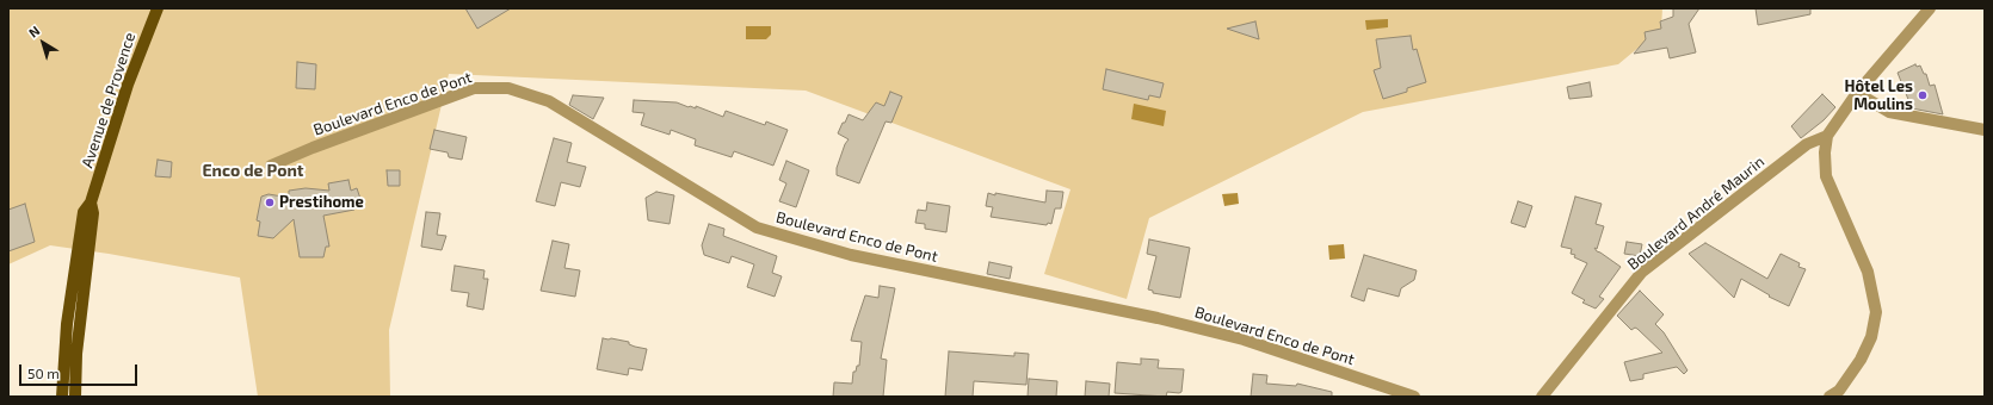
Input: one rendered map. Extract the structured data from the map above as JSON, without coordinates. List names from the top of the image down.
{
  "streets": {
    "main road": ["Avenue de Provence"],
    "street": ["Boulevard Enco de Pont", "Boulevard André Maurin"]
  },
  "districts": ["Enco de Pont"],
  "places": ["Hôtel Les Moulins", "Prestihome"],
  "scale_bar": "50 m",
  "north": "top left"
}
